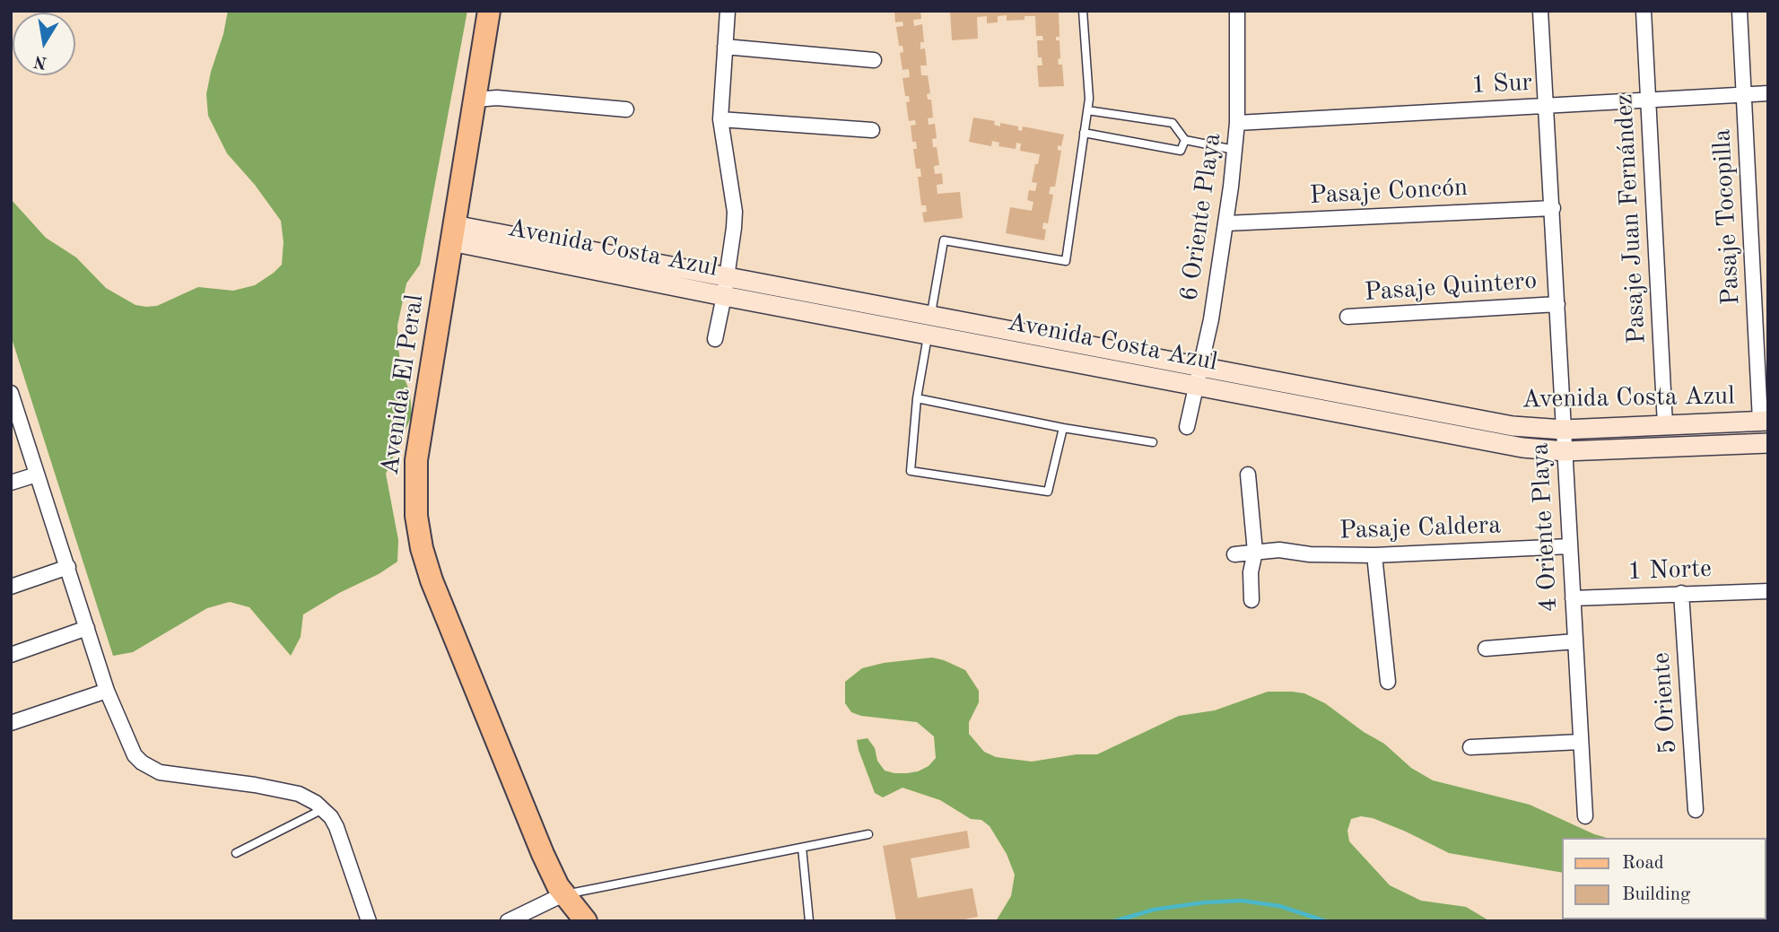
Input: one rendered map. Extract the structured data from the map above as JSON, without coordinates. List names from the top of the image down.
{
  "streets": {
    "main road": ["Avenida El Peral"],
    "street": [
      "1 Sur",
      "Pasaje Concón",
      "6 Oriente Playa",
      "Pasaje Tocopilla",
      "Pasaje Juan Fernández",
      "Avenida Costa Azul",
      "Pasaje Quintero",
      "4 Oriente Playa",
      "Pasaje Caldera",
      "1 Norte",
      "5 Oriente"
    ]
  },
  "crossings": [
    ["1 Sur", "6 Oriente Playa"],
    ["1 Sur", "Pasaje Tocopilla"],
    ["1 Sur", "Pasaje Juan Fernández"],
    ["1 Sur", "4 Oriente Playa"],
    ["Pasaje Concón", "6 Oriente Playa"],
    ["Pasaje Concón", "4 Oriente Playa"],
    ["6 Oriente Playa", "Avenida Costa Azul"],
    ["Pasaje Tocopilla", "Avenida Costa Azul"],
    ["Pasaje Juan Fernández", "Avenida Costa Azul"],
    ["Avenida Costa Azul", "Avenida El Peral"],
    ["Avenida Costa Azul", "4 Oriente Playa"],
    ["Pasaje Quintero", "4 Oriente Playa"],
    ["4 Oriente Playa", "Pasaje Caldera"],
    ["4 Oriente Playa", "1 Norte"],
    ["1 Norte", "5 Oriente"]
  ],
  "legend": ["Road", "Building"],
  "north": "bottom"
}
